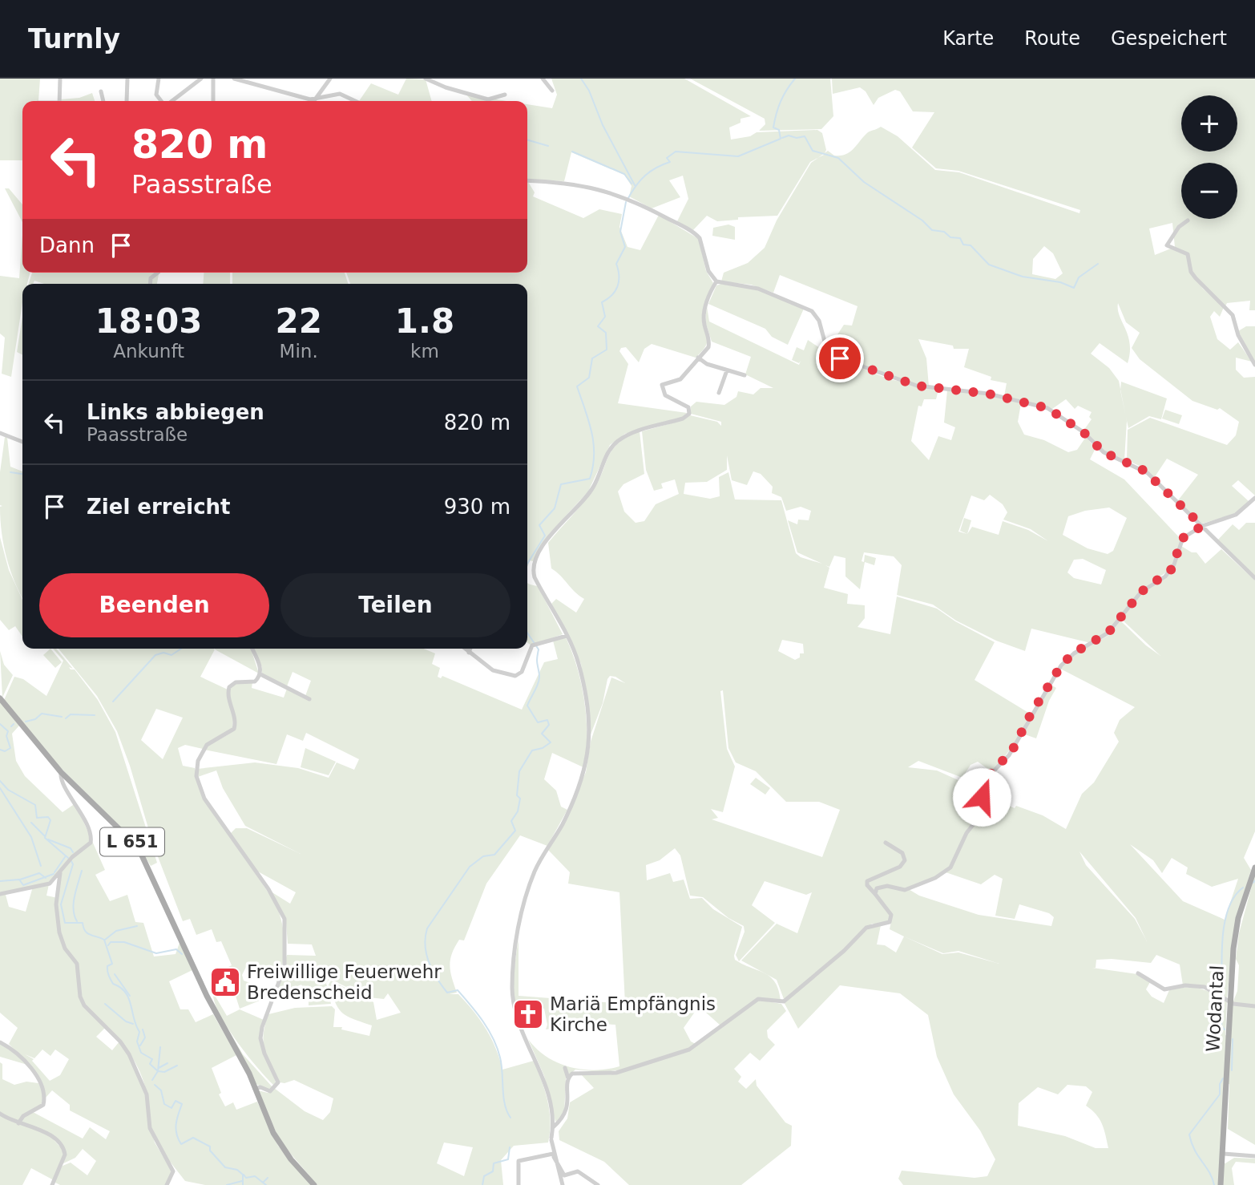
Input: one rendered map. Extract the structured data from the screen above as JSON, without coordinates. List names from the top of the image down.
{
  "streets": {
    "main road": ["L 651", "Wodantal"]
  },
  "places": {
    "public building": ["Freiwillige Feuerwehr Bredenscheid"],
    "church": ["Mariä Empfängnis Kirche"]
  },
  "page": {
    "header": "Turnly",
    "nav": ["Karte", "Route", "Gespeichert"],
    "map_buttons": ["+", "−"],
    "turn": ["820 m", "Paasstraße"],
    "then": "Dann",
    "eta": [
      "18:03",
      "Ankunft",
      "22",
      "Min.",
      "1.8",
      "km"
    ],
    "list": [
      {
        "name": "Links abbiegen",
        "note": "Paasstraße",
        "value": "820 m"
      },
      {
        "name": "Ziel erreicht",
        "value": "930 m"
      }
    ],
    "buttons": ["Beenden", "Teilen"]
  }
}
